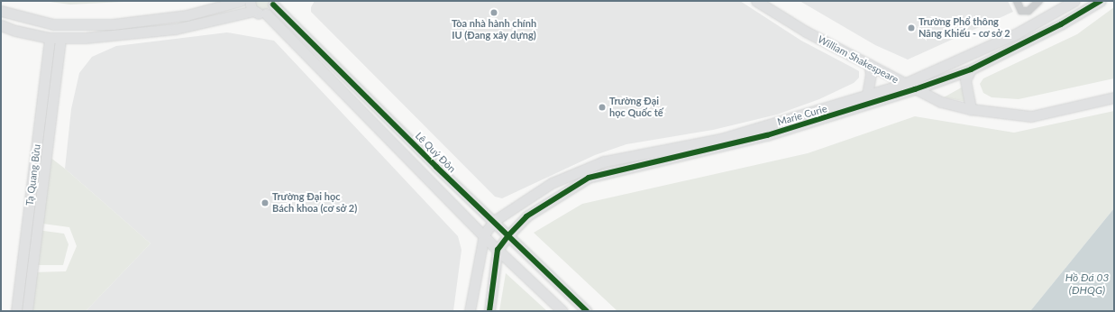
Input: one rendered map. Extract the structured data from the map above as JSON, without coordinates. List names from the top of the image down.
{
  "streets": {
    "street": [
      "William Shakespeare",
      "Marie Curie",
      "Lê Quý Đôn",
      "Tạ Quang Bửu"
    ]
  },
  "crossings": [
    ["William Shakespeare", "Marie Curie"],
    ["Marie Curie", "Lê Quý Đôn"]
  ],
  "water": ["Hồ Đá 03 (ĐHQG)"],
  "places": [
    "Tòa nhà hành chính IU (Đang xây dựng)",
    "Trường Phổ thông Năng Khiếu - cơ sở 2",
    "Trường Đại học Quốc tế",
    "Trường Đại học Bách khoa (cơ sở 2)"
  ]
}
